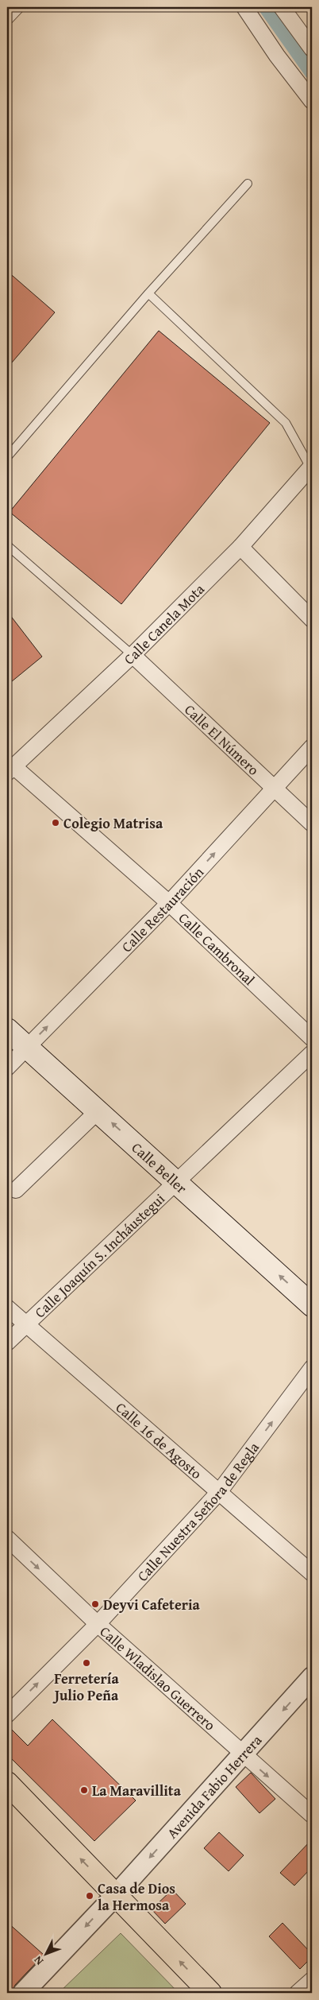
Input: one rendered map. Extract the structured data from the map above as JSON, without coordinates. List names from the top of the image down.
{
  "streets": {
    "main road": ["Calle Beller"],
    "street": [
      "Calle Canela Mota",
      "Calle El Número",
      "Calle Restauración",
      "Calle Cambronal",
      "Calle Joaquín S. Incháustegui",
      "Calle 16 de Agosto",
      "Calle Nuestra Señora de Regla",
      "Calle Wladislao Guerrero",
      "Avenida Fabio Herrera"
    ]
  },
  "crossings": [
    ["Calle Canela Mota", "Calle El Número"],
    ["Calle Canela Mota", "Calle Cambronal"],
    ["Calle El Número", "Calle Restauración"],
    ["Calle Restauración", "Calle Cambronal"],
    ["Calle Restauración", "Calle Beller"],
    ["Calle Beller", "Calle Joaquín S. Incháustegui"],
    ["Calle Joaquín S. Incháustegui", "Calle 16 de Agosto"],
    ["Calle 16 de Agosto", "Calle Nuestra Señora de Regla"],
    ["Calle Nuestra Señora de Regla", "Calle Wladislao Guerrero"],
    ["Calle Wladislao Guerrero", "Avenida Fabio Herrera"]
  ],
  "one_way": [
    "Calle Restauración",
    "Calle Beller",
    "Calle Nuestra Señora de Regla",
    "Calle Wladislao Guerrero",
    "Avenida Fabio Herrera"
  ],
  "places": [
    "Colegio Matrisa",
    "Deyvi Cafeteria",
    "Ferretería Julio Peña",
    "La Maravillita",
    "Casa de Dios la Hermosa"
  ],
  "north": "bottom left"
}
